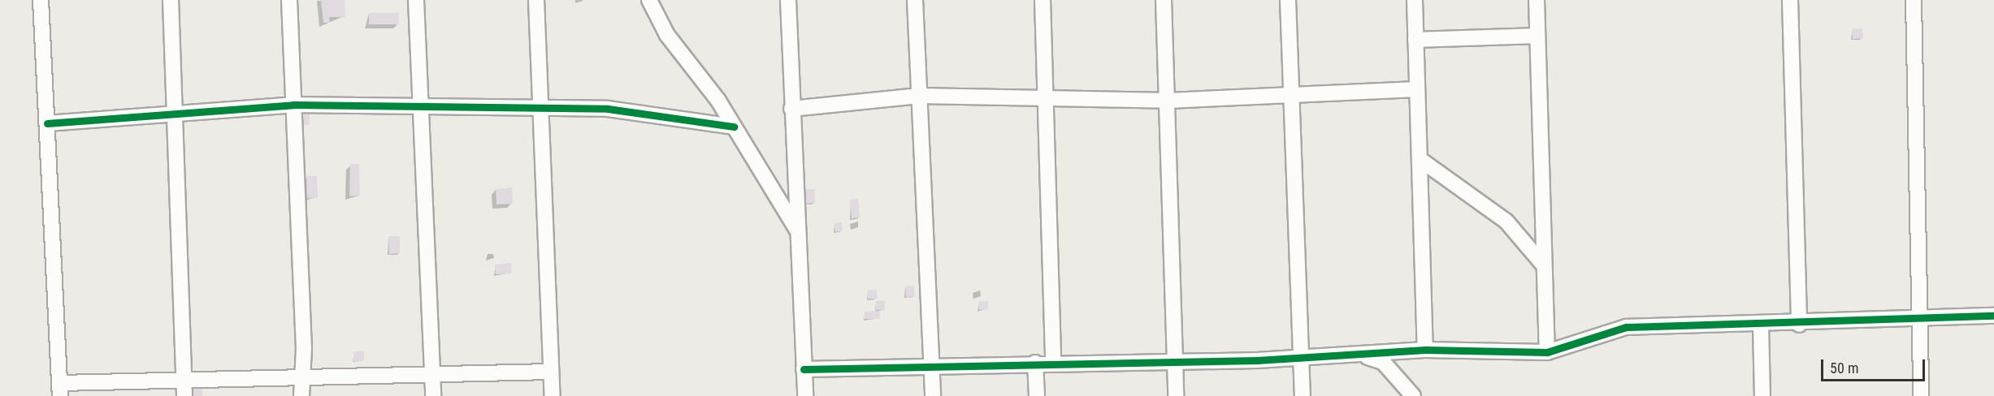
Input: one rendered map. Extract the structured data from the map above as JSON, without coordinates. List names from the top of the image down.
{
  "scale_bar": "50 m"
}
